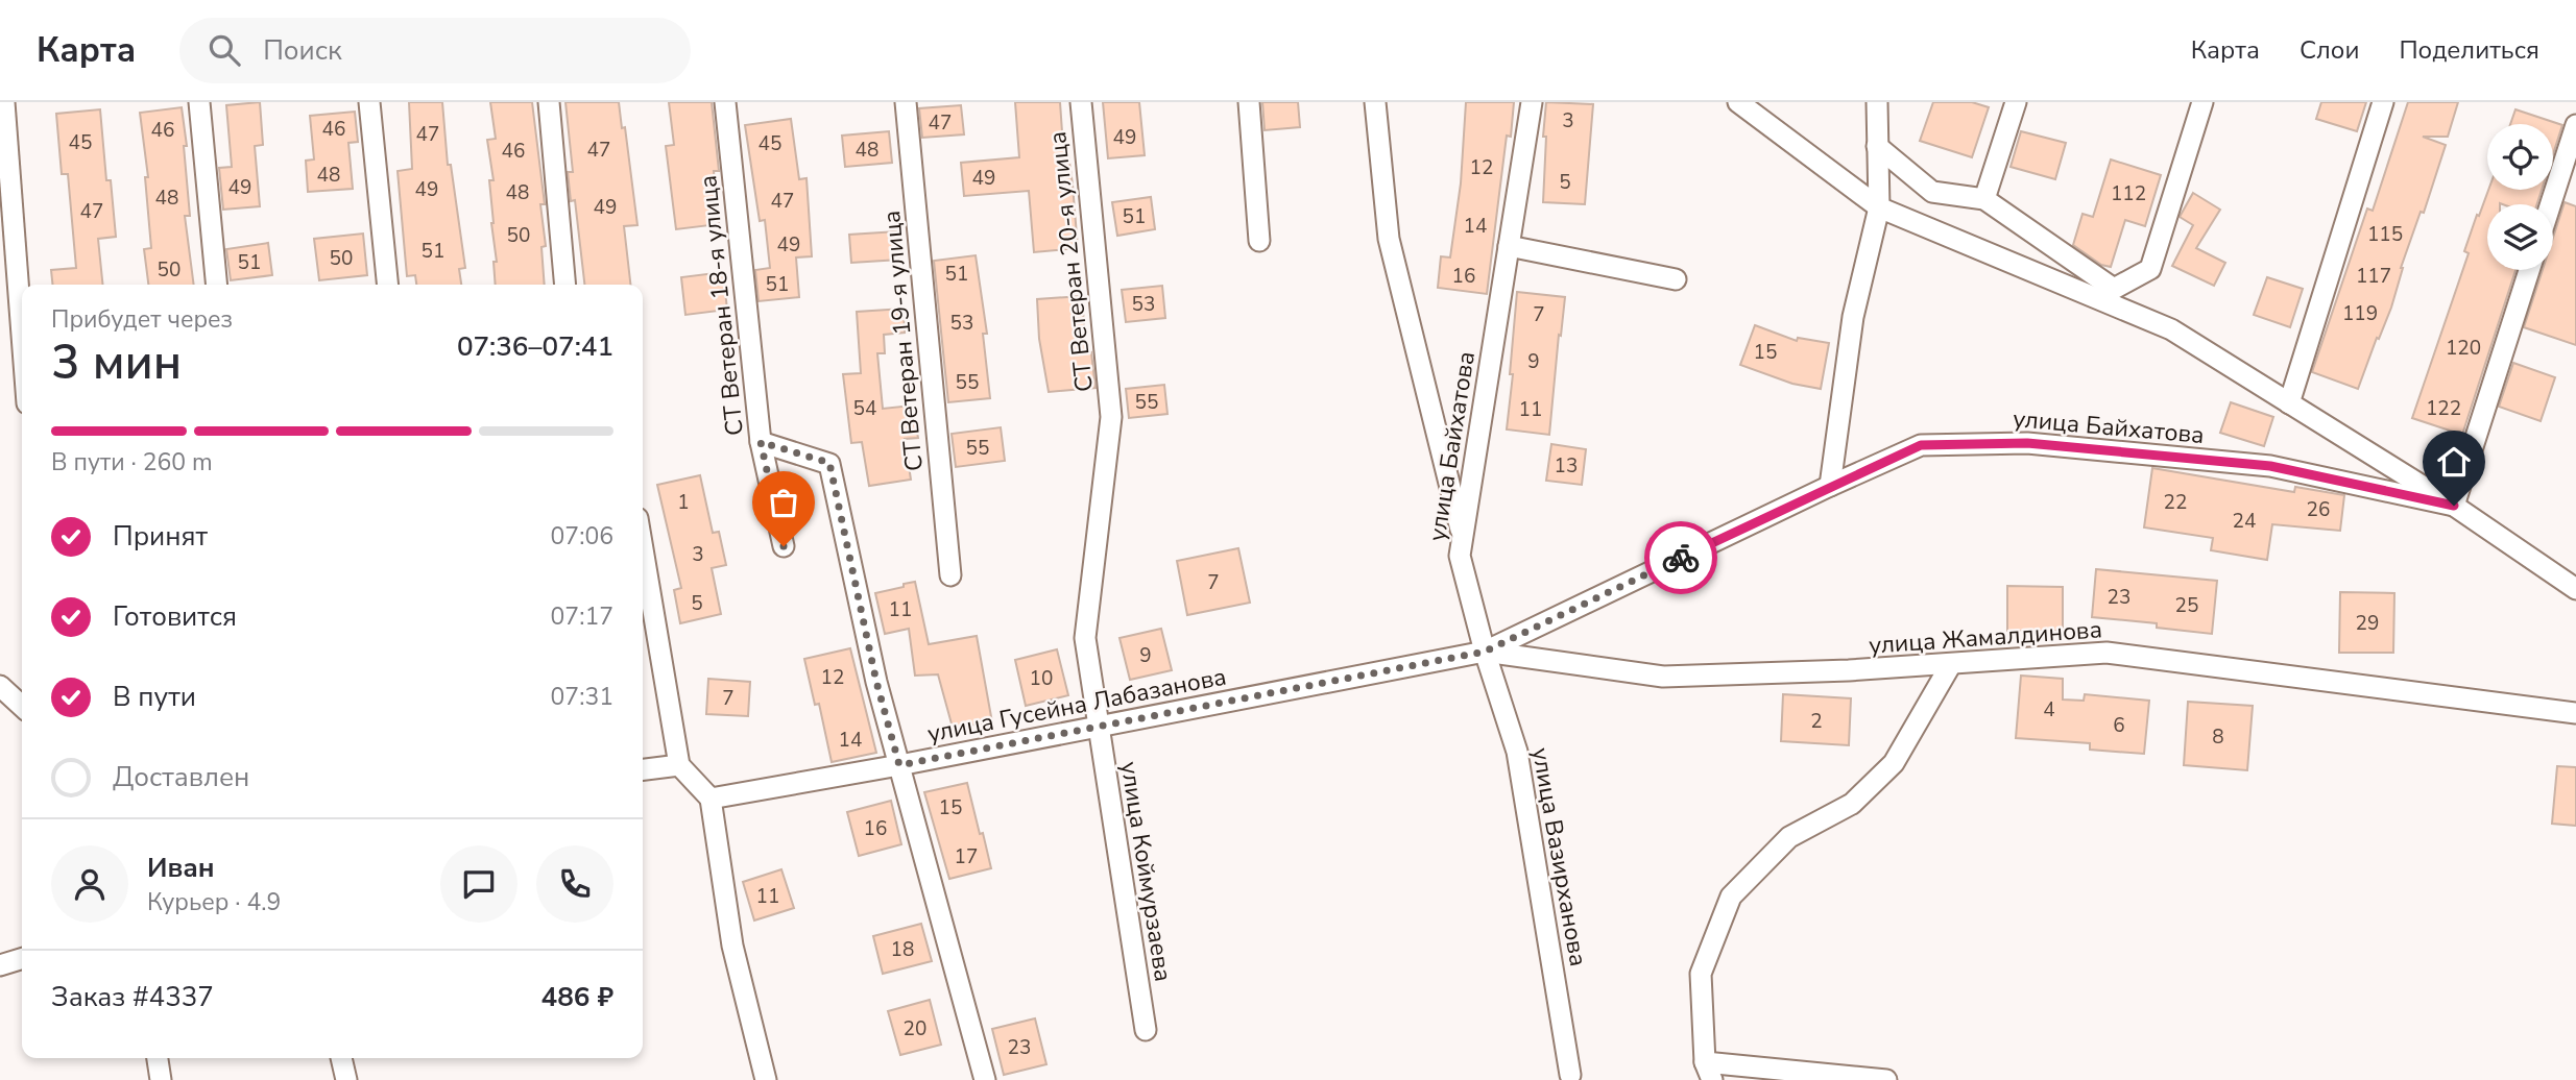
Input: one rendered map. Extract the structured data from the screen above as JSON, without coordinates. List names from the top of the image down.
{
  "streets": {
    "street": [
      "СТ Ветеран 20-я улица",
      "СТ Ветеран 18-я улица",
      "СТ Ветеран 19-я улица",
      "улица Байхатова",
      "улица Жамалдинова",
      "улица Гусейна Лабазанова",
      "улица Вазирханова",
      "улица Коймурзаева"
    ]
  },
  "crossings": [
    ["СТ Ветеран 20-я улица", "улица Коймурзаева"],
    ["улица Байхатова", "улица Жамалдинова"],
    ["улица Байхатова", "улица Гусейна Лабазанова"],
    ["улица Байхатова", "улица Вазирханова"],
    ["улица Жамалдинова", "улица Гусейна Лабазанова"],
    ["улица Жамалдинова", "улица Вазирханова"],
    ["улица Гусейна Лабазанова", "улица Вазирханова"],
    ["улица Гусейна Лабазанова", "улица Коймурзаева"]
  ],
  "house_numbers": [
    "3",
    "47",
    "46",
    "46",
    "47",
    "49",
    "45",
    "45",
    "47",
    "48",
    "46",
    "12",
    "48",
    "49",
    "5",
    "49",
    "49",
    "48",
    "112",
    "48",
    "47",
    "49",
    "47",
    "51",
    "14",
    "115",
    "50",
    "49",
    "51",
    "50",
    "51",
    "50",
    "51",
    "16",
    "117",
    "51",
    "53",
    "119",
    "7",
    "53",
    "120",
    "15",
    "9",
    "55",
    "55",
    "54",
    "122",
    "11",
    "55",
    "13",
    "1",
    "22",
    "26",
    "24",
    "3",
    "7",
    "23",
    "5",
    "25",
    "11",
    "29",
    "9",
    "12",
    "10",
    "7",
    "4",
    "2",
    "6",
    "8",
    "14",
    "15",
    "16",
    "17",
    "11",
    "18",
    "20",
    "23"
  ],
  "page": {
    "header": "Карта",
    "search": "Поиск",
    "nav": ["Карта", "Слои", "Поделиться"],
    "heading": ["3 мин", "Прибудет через", "07:36–07:41"],
    "panel": [
      "Иван",
      "Курьер · 4.9",
      "Заказ #4337",
      "486 ₽"
    ],
    "bar": "В пути · 260 m",
    "list": [
      ["Принят", "07:06"],
      ["Готовится", "07:17"],
      ["В пути", "07:31"],
      "Доставлен"
    ]
  }
}
